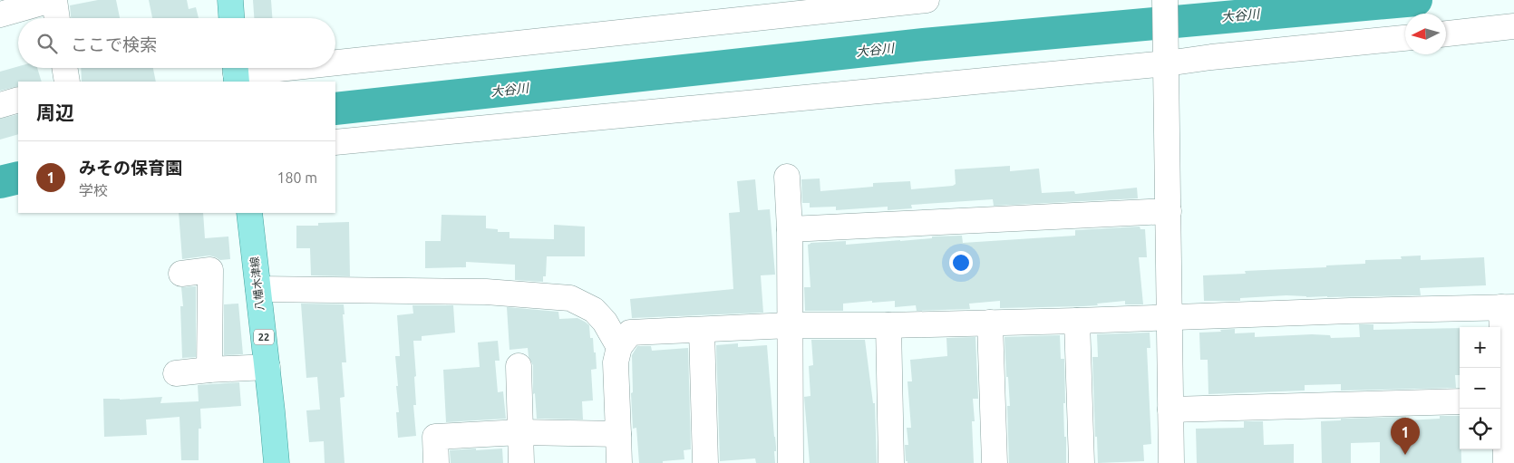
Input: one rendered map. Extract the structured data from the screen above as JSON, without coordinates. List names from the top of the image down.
{
  "streets": {
    "main road": ["八幡木津線", "22"]
  },
  "water": ["大谷川"],
  "north": "left",
  "page": {
    "search": "ここで検索",
    "heading": "周辺",
    "list": [
      {
        "mark": "1",
        "name": "みその保育園",
        "note": "学校",
        "value": "180 m"
      }
    ],
    "map_buttons": ["+", "−"],
    "pins": "1"
  }
}
